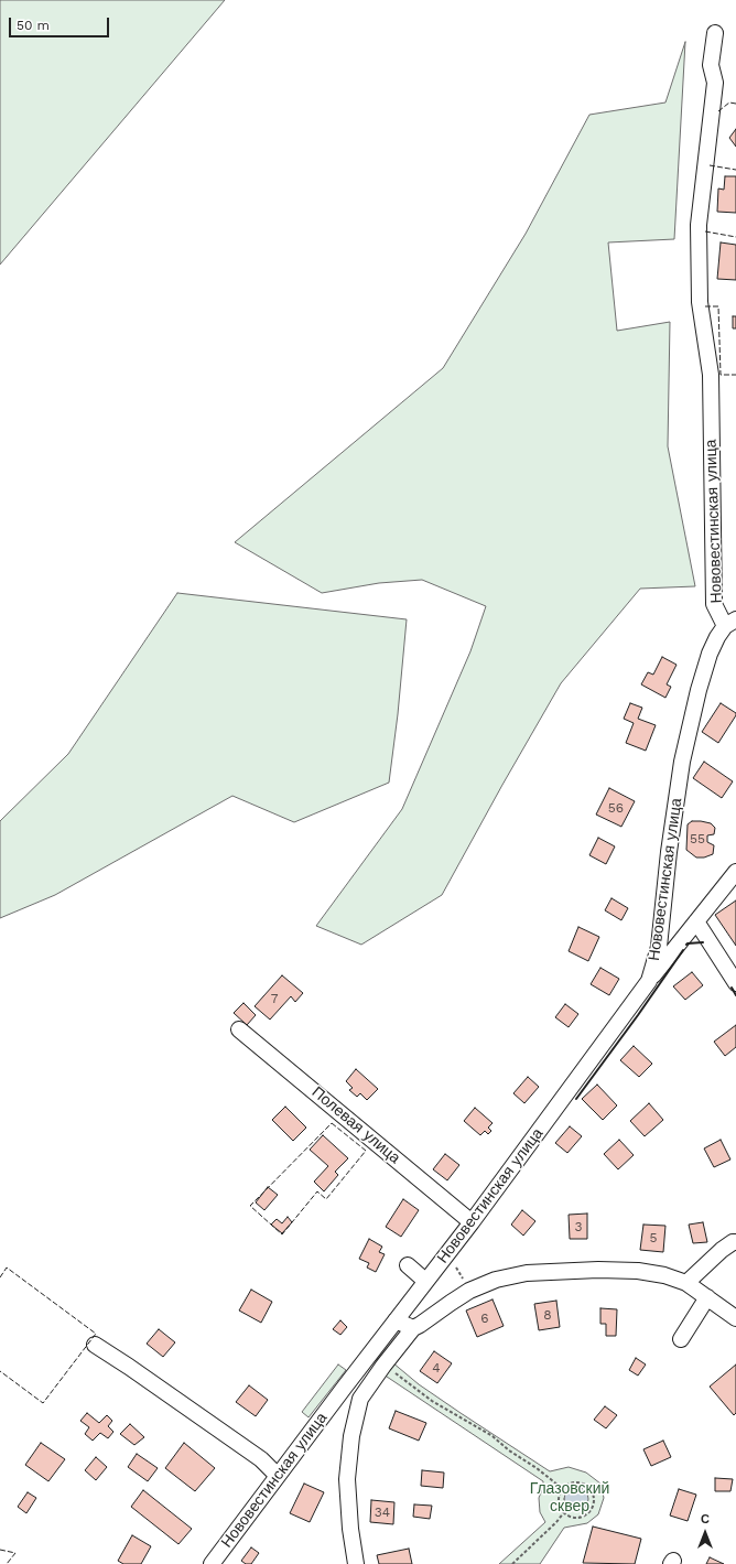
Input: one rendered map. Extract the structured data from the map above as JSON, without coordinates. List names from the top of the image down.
{
  "streets": {
    "street": ["Нововестинская улица", "Полевая улица"]
  },
  "crossings": [
    ["Нововестинская улица", "Полевая улица"]
  ],
  "parks": ["Глазовский сквер"],
  "house_numbers": [
    "56",
    "55",
    "7",
    "3",
    "5",
    "8",
    "6",
    "4",
    "34"
  ],
  "scale_bar": "50 m",
  "north": "top"
}
